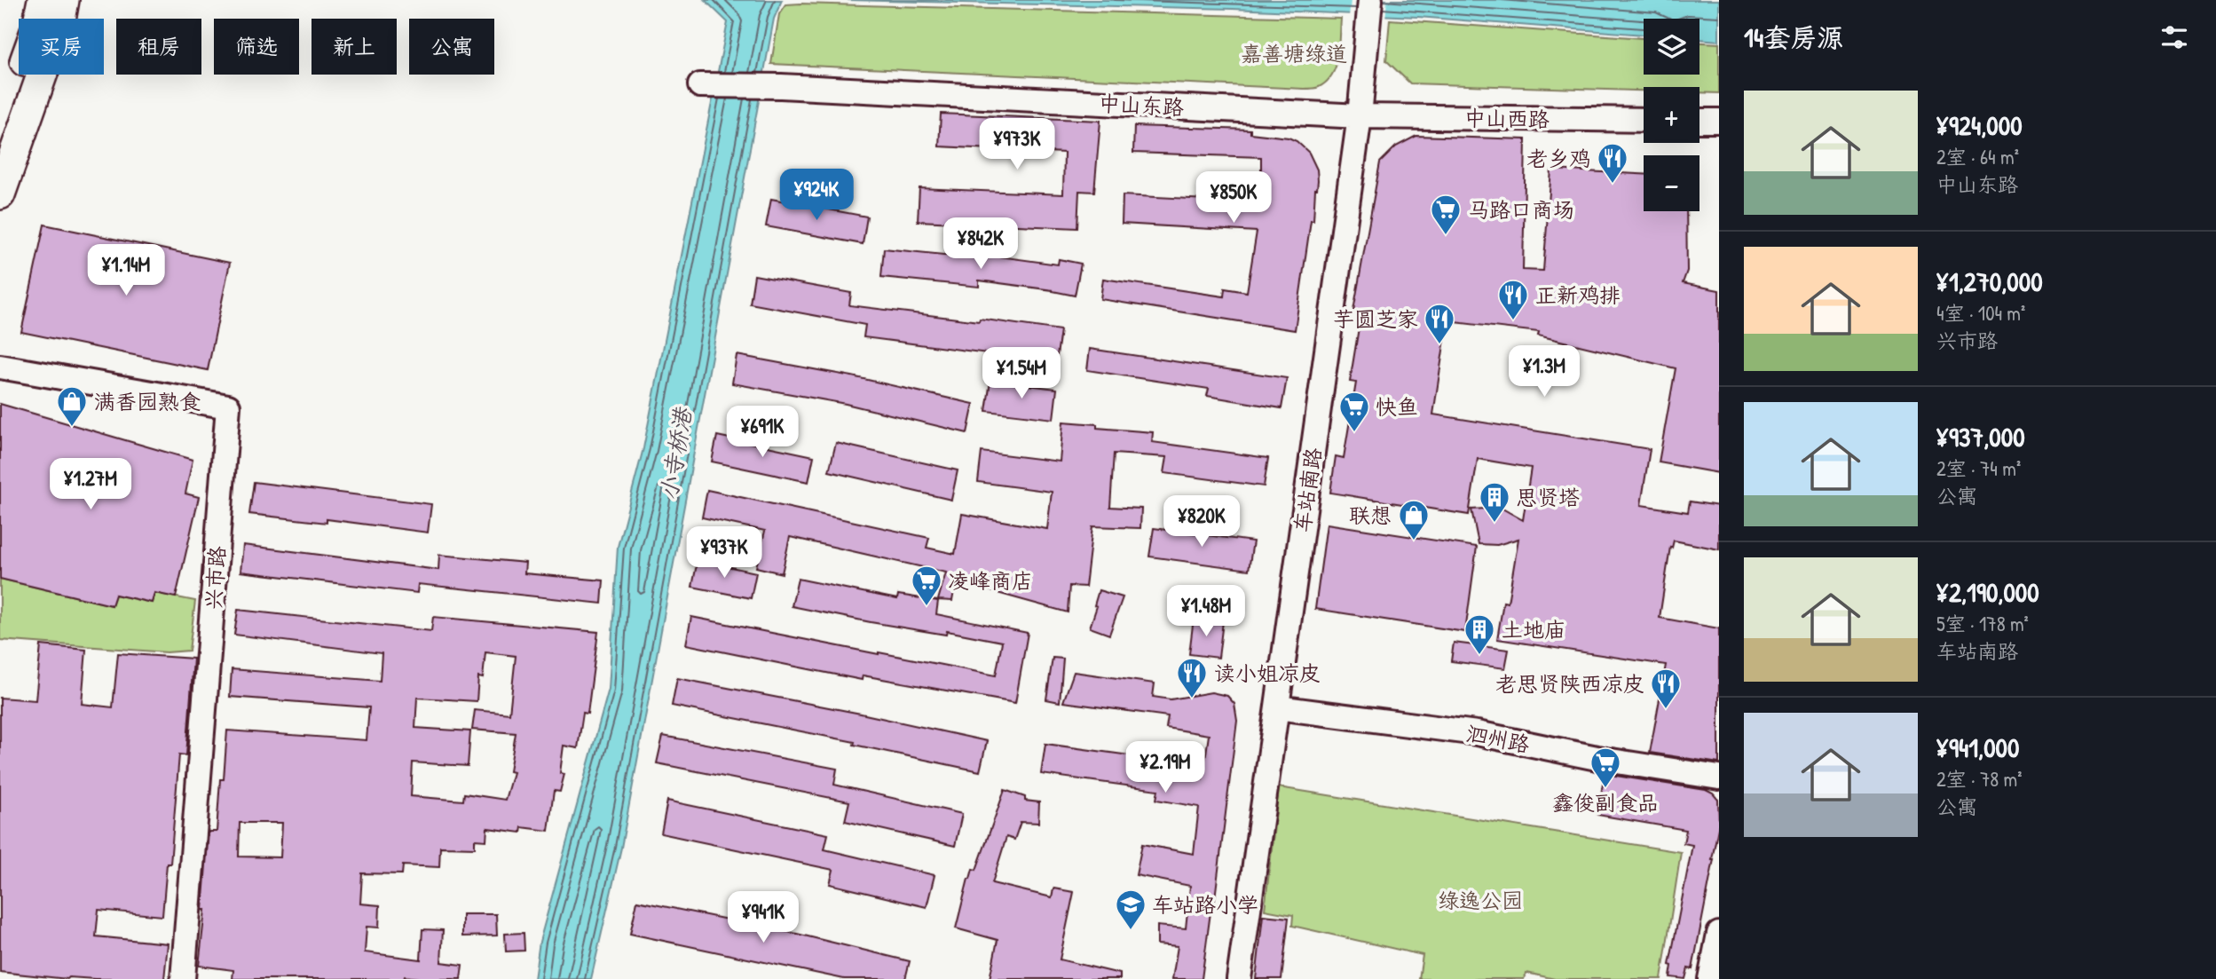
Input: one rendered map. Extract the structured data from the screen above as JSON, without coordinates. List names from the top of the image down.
{
  "streets": {
    "street": [
      "中山东路",
      "中山西路",
      "车站南路",
      "兴市路",
      "泗州路"
    ]
  },
  "crossings": [
    ["中山东路", "中山西路"],
    ["中山东路", "车站南路"],
    ["中山西路", "车站南路"],
    ["车站南路", "泗州路"]
  ],
  "water": ["小寺桥港"],
  "parks": ["嘉善塘绿道", "绿逸公园"],
  "places": {
    "restaurant": [
      "老乡鸡",
      "正新鸡排",
      "芋圆芝家",
      "读小姐凉皮",
      "老思贤陕西凉皮"
    ],
    "supermarket": [
      "马路口商场",
      "快鱼",
      "凌峰商店",
      "鑫俊副食品"
    ],
    "shop": ["满香园熟食", "联想"],
    "building": ["思贤塔", "土地庙"],
    "school or university": ["车站路小学"]
  },
  "page": {
    "heading": "14套房源",
    "map_buttons": ["+", "−"],
    "chip": [
      "买房",
      "租房",
      "筛选",
      "新上",
      "公寓"
    ],
    "list": [
      {
        "name": "¥924,000",
        "note": "2室 · 64 m² · 中山东路"
      },
      {
        "name": "¥1,270,000",
        "note": "4室 · 104 m² · 兴市路"
      },
      {
        "name": "¥937,000",
        "note": "2室 · 74 m² · 公寓"
      },
      {
        "name": "¥2,190,000",
        "note": "5室 · 178 m² · 车站南路"
      },
      {
        "name": "¥941,000",
        "note": "2室 · 78 m² · 公寓"
      }
    ],
    "price": [
      "¥973K",
      "¥924K",
      "¥850K",
      "¥842K",
      "¥1.14M",
      "¥1.3M",
      "¥1.54M",
      "¥691K",
      "¥1.27M",
      "¥820K",
      "¥937K",
      "¥1.48M",
      "¥2.19M",
      "¥941K"
    ]
  }
}
